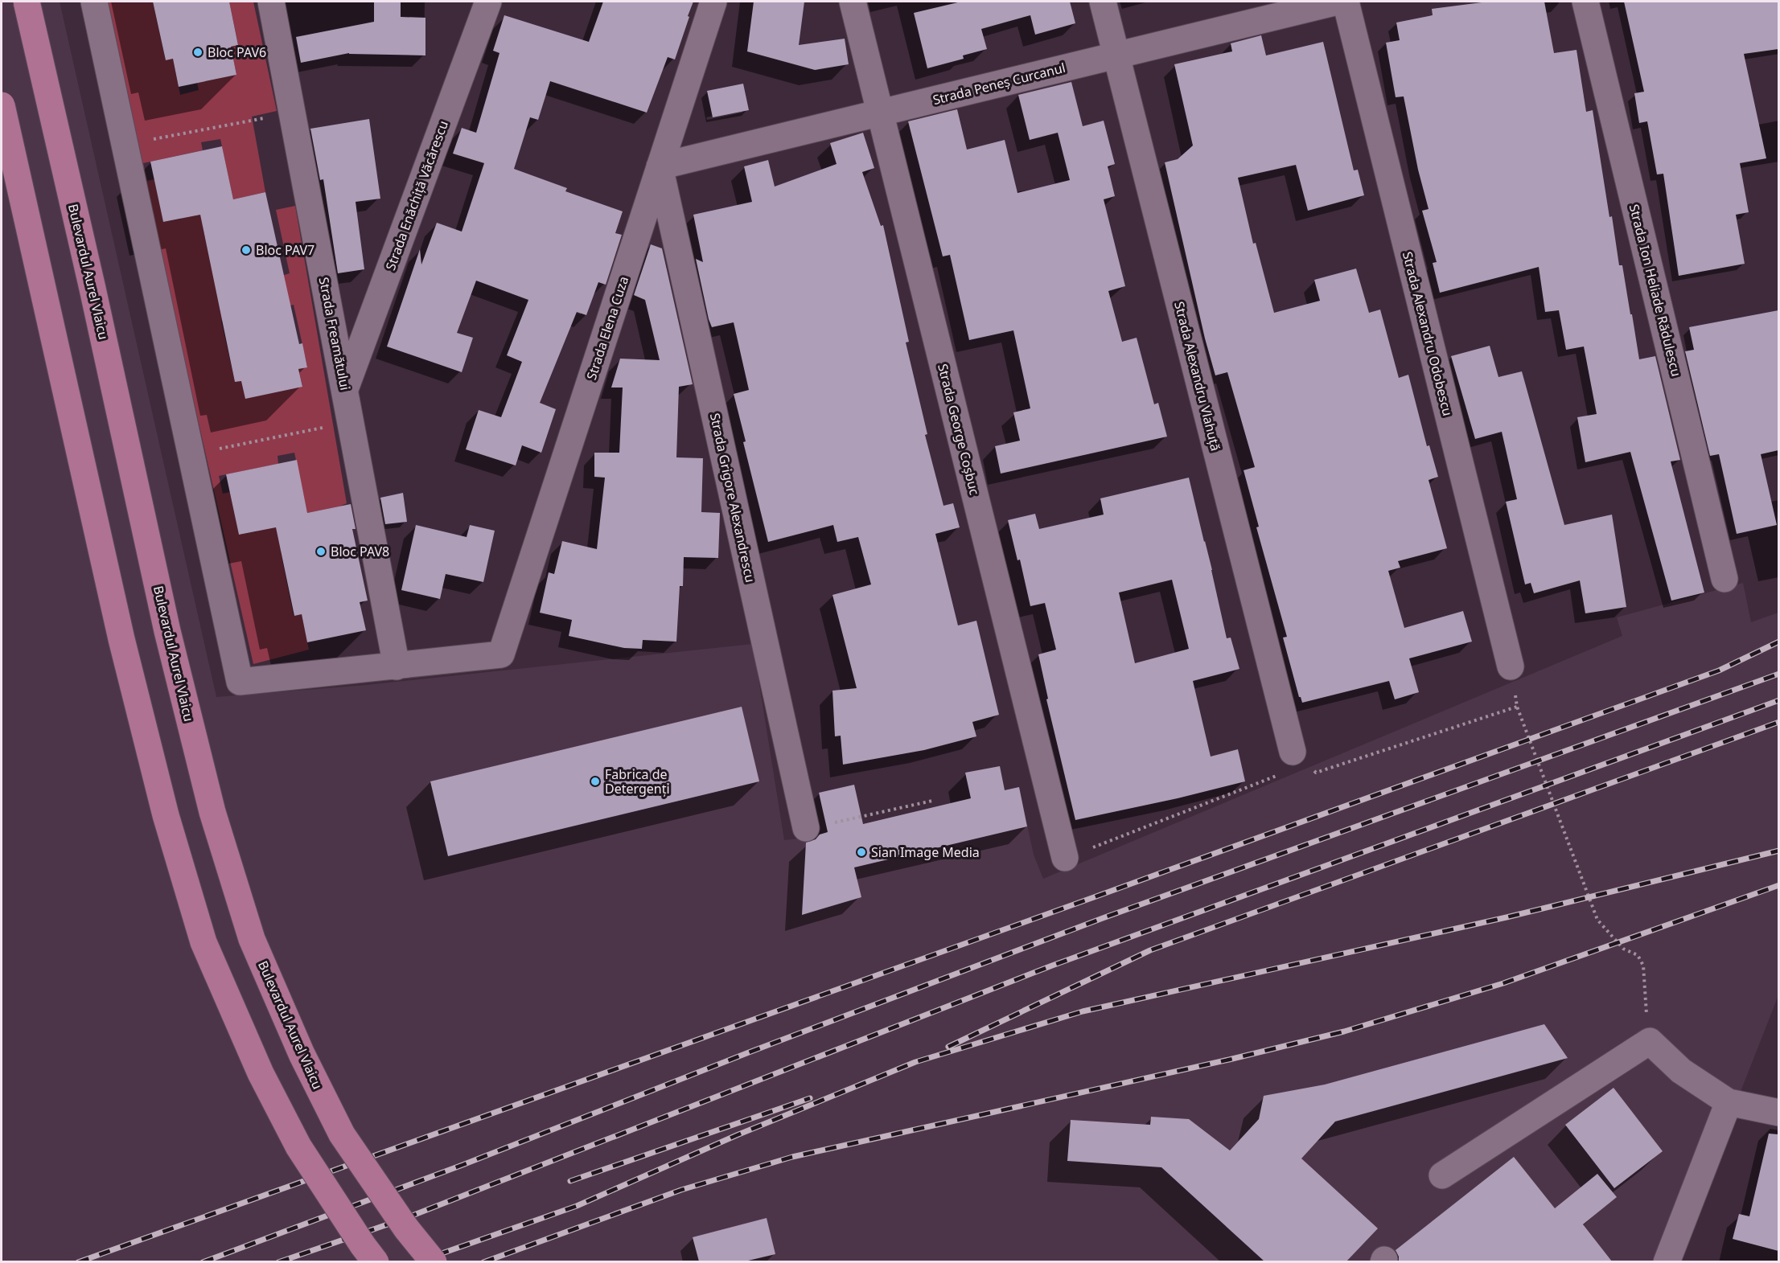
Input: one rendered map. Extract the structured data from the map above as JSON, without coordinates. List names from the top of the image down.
{
  "streets": {
    "main road": ["Bulevardul Aurel Vlaicu"],
    "street": [
      "Strada Peneș Curcanul",
      "Strada Enăchiță Văcărescu",
      "Strada Ion Heliade Rădulescu",
      "Strada Elena Cuza",
      "Strada Freamătului",
      "Strada Alexandru Odobescu",
      "Strada Alexandru Vlahuță",
      "Strada George Coșbuc",
      "Strada Grigore Alexandrescu"
    ]
  },
  "crossings": [
    ["Strada Peneș Curcanul", "Strada Elena Cuza"],
    ["Strada Peneș Curcanul", "Strada Alexandru Vlahuță"],
    ["Strada Peneș Curcanul", "Strada George Coșbuc"],
    ["Strada Peneș Curcanul", "Strada Grigore Alexandrescu"],
    ["Strada Enăchiță Văcărescu", "Strada Freamătului"],
    ["Strada Elena Cuza", "Strada Freamătului"],
    ["Strada Elena Cuza", "Strada Grigore Alexandrescu"]
  ],
  "places": [
    "Bloc PAV6",
    "Bloc PAV7",
    "Bloc PAV8",
    "Fabrica de Detergenți",
    "Sian Image Media"
  ]
}
